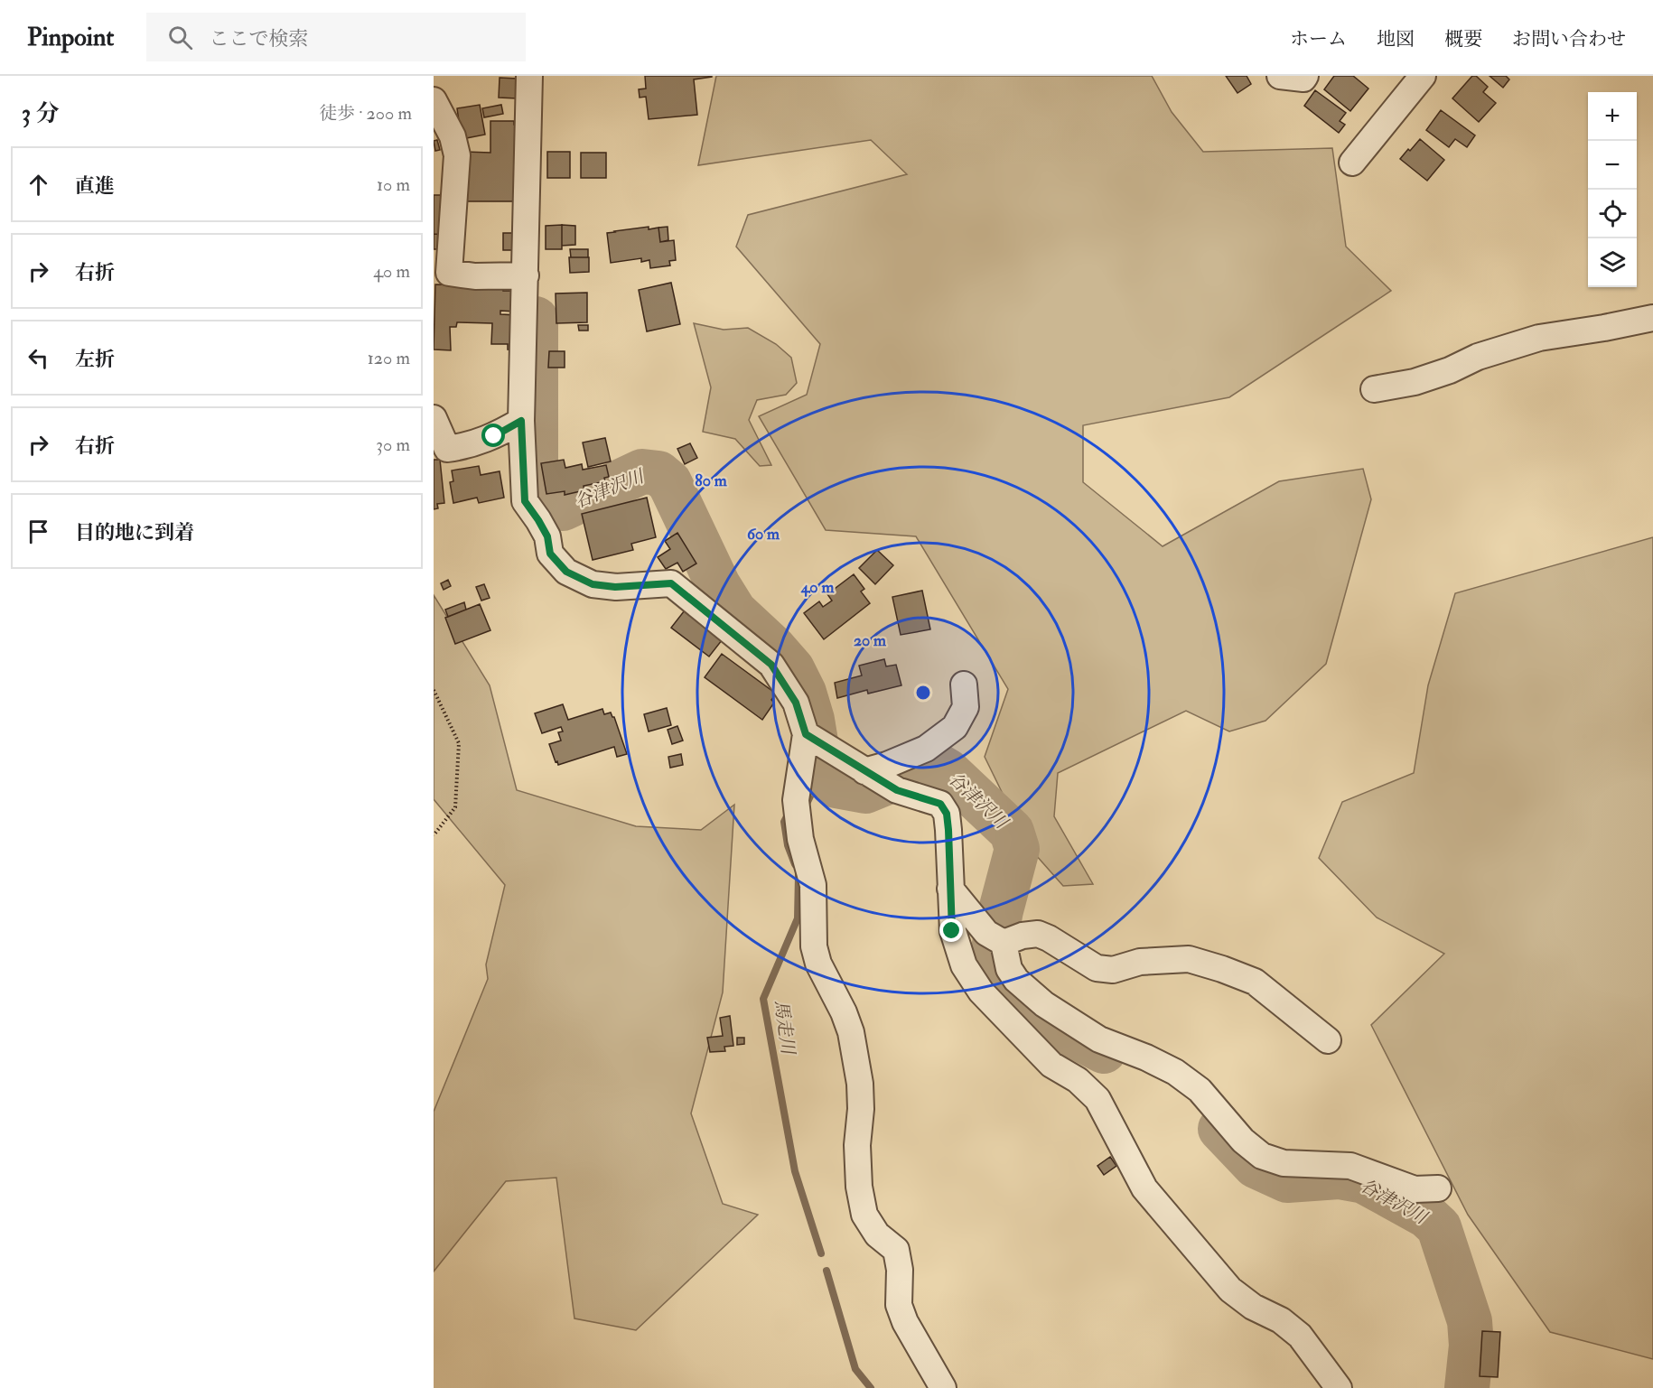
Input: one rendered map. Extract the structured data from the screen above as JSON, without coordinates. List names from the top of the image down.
{
  "water": ["谷津沢川", "馬走川"],
  "page": {
    "header": "Pinpoint",
    "search": "ここで検索",
    "nav": [
      "ホーム",
      "地図",
      "概要",
      "お問い合わせ"
    ],
    "heading": ["3 分", "徒歩 · 200 m"],
    "map_buttons": ["+", "−"],
    "list": [
      ["直進", "10 m"],
      ["右折", "40 m"],
      ["左折", "120 m"],
      ["右折", "30 m"],
      "目的地に到着"
    ]
  },
  "rings": [
    "80 m",
    "60 m",
    "40 m",
    "20 m"
  ]
}
